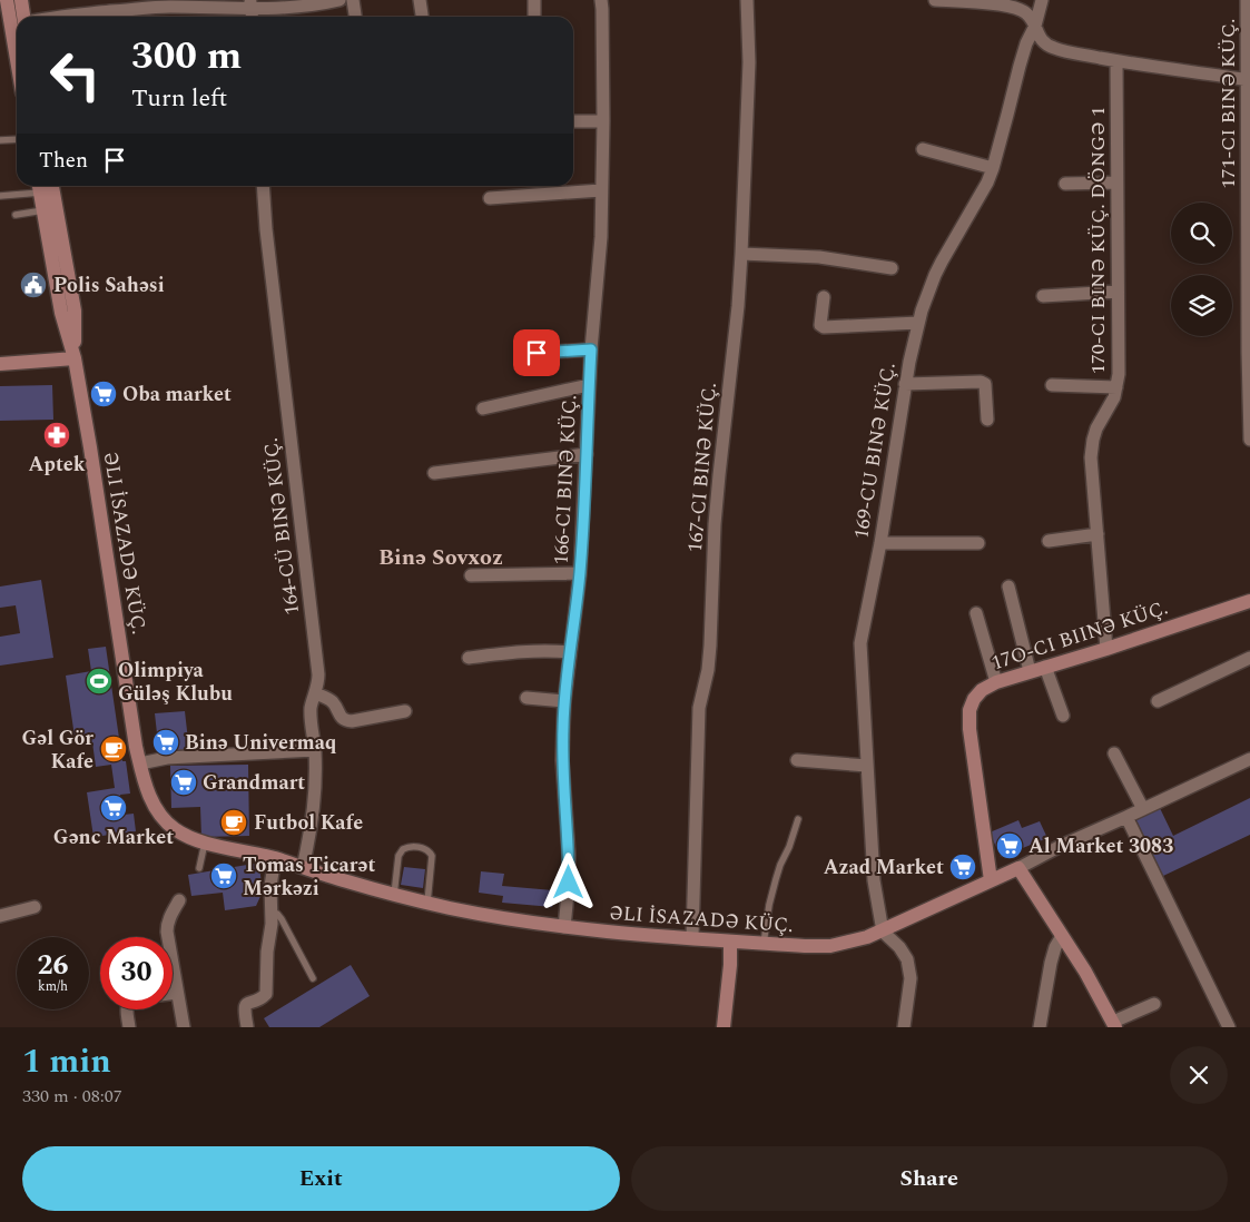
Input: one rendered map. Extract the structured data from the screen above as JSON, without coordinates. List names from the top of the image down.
{
  "streets": {
    "street": [
      "171-CI BINƏ KÜÇ.",
      "170-CI BINƏ KÜÇ. DÖNGƏ 1",
      "169-CU BINƏ KÜÇ.",
      "167-CI BINƏ KÜÇ.",
      "164-CÜ BINƏ KÜÇ.",
      "ƏLI İSAZADƏ KÜÇ.",
      "17O-CI BIINƏ KÜÇ."
    ]
  },
  "crossings": [
    ["170-CI BINƏ KÜÇ. DÖNGƏ 1", "17O-CI BIINƏ KÜÇ."],
    ["169-CU BINƏ KÜÇ.", "ƏLI İSAZADƏ KÜÇ."],
    ["167-CI BINƏ KÜÇ.", "ƏLI İSAZADƏ KÜÇ."],
    ["164-CÜ BINƏ KÜÇ.", "ƏLI İSAZADƏ KÜÇ."],
    ["ƏLI İSAZADƏ KÜÇ.", "17O-CI BIINƏ KÜÇ."]
  ],
  "districts": ["Binə Sovxoz"],
  "places": {
    "public building": ["Polis Sahəsi"],
    "supermarket": [
      "Oba market",
      "Binə Univermaq",
      "Grandmart",
      "Gənc Market",
      "Al Market 3083",
      "Azad Market",
      "Tomas Ticarət Mərkəzi"
    ],
    "pharmacy": ["Aptek"],
    "sports": ["Olimpiya Güləş Klubu"],
    "cafe": ["Gəl Gör Kafe", "Futbol Kafe"]
  },
  "page": {
    "turn": ["300 m", "Turn left"],
    "then": "Then",
    "speed": "26 km/h",
    "limit": "30",
    "heading": ["1 min", "330 m · 08:07"],
    "buttons": ["Exit", "Share"]
  }
}
